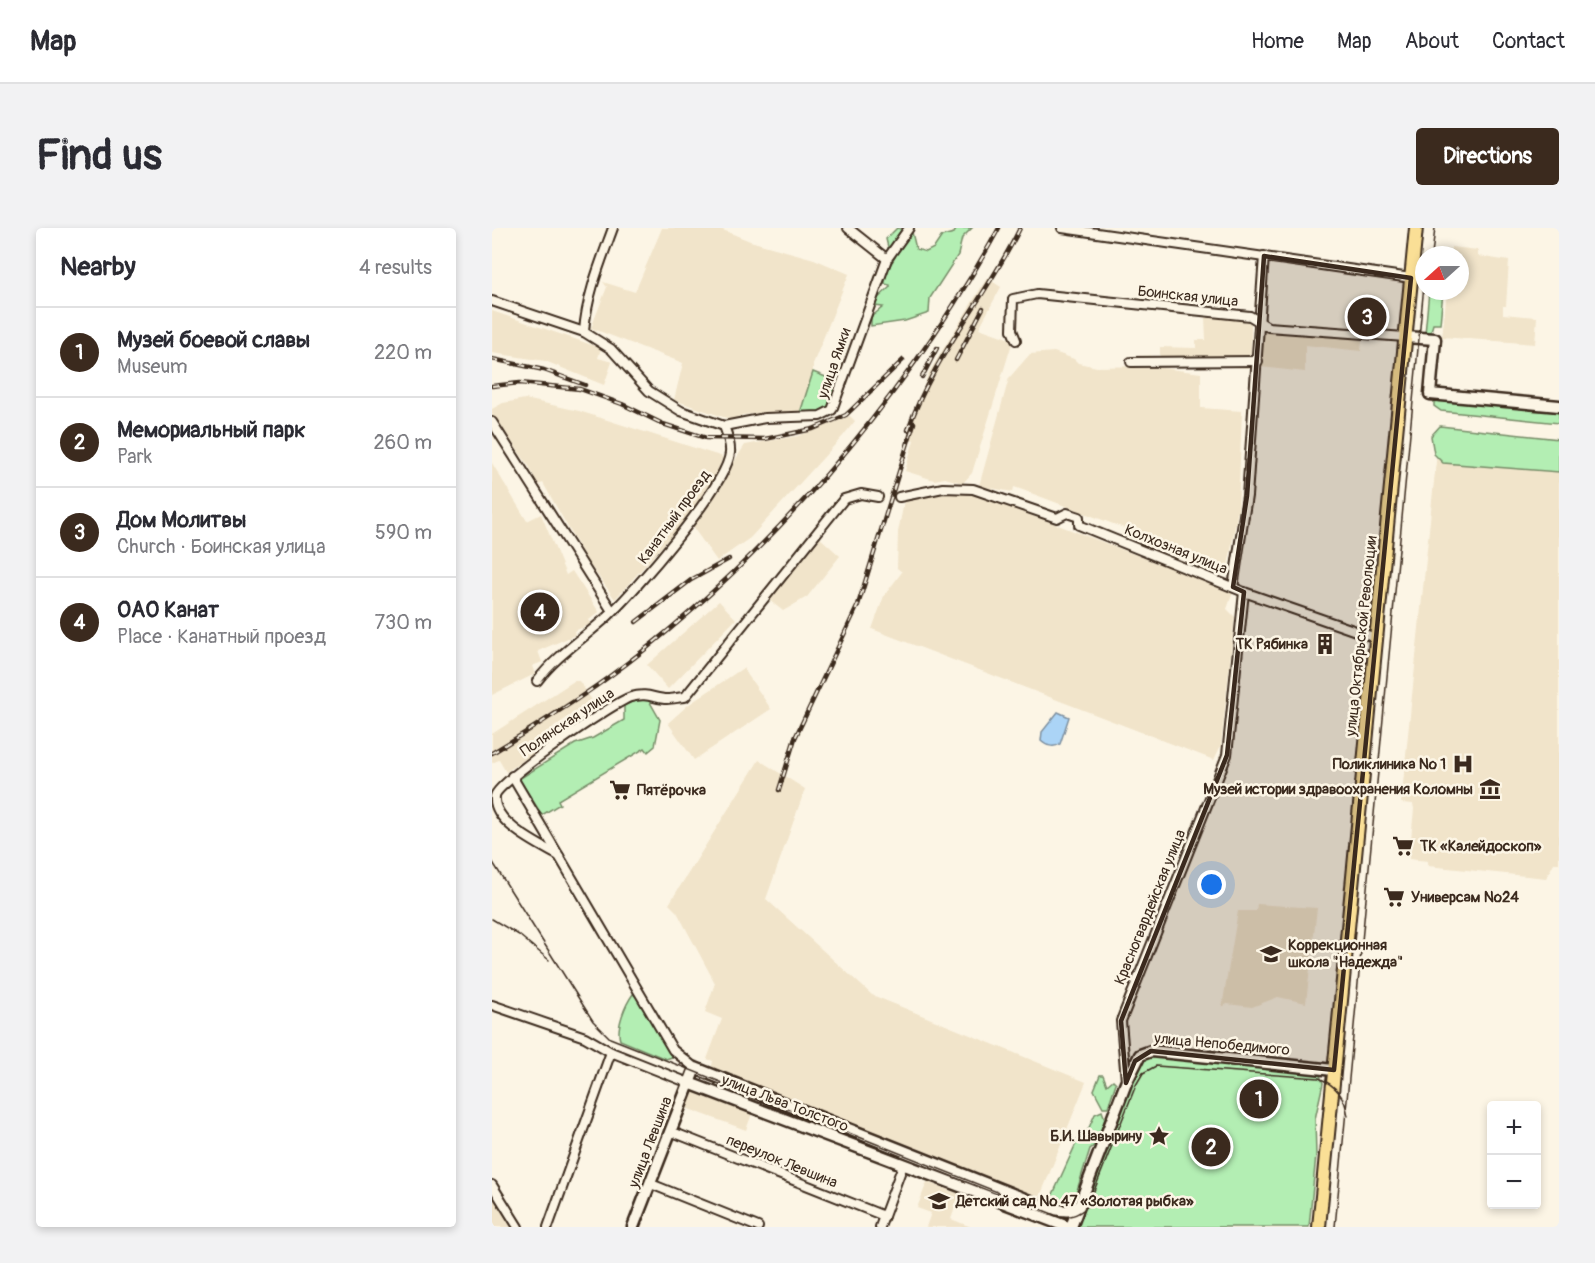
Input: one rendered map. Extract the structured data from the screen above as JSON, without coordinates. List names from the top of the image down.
{
  "streets": {
    "main road": ["улица Октябрьской Революции"],
    "street": [
      "Боинская улица",
      "улица Ямки",
      "Канатный проезд",
      "Колхозная улица",
      "Полянская улица",
      "Красногвардейская улица",
      "улица Непобедимого",
      "улица Льва Толстого",
      "улица Левшина",
      "переулок Левшина"
    ]
  },
  "crossings": [
    ["Боинская улица", "улица Октябрьской Революции"],
    ["улица Ямки", "Канатный проезд"],
    ["Колхозная улица", "улица Октябрьской Революции"],
    ["Колхозная улица", "Красногвардейская улица"],
    ["улица Октябрьской Революции", "улица Непобедимого"],
    ["Красногвардейская улица", "улица Непобедимого"],
    ["Красногвардейская улица", "улица Льва Толстого"],
    ["улица Льва Толстого", "улица Левшина"],
    ["улица Левшина", "переулок Левшина"]
  ],
  "places": {
    "building": ["ТК Рябинка"],
    "hospital": ["Поликлиника № 1"],
    "museum": ["Музей истории здравоохранения Коломны"],
    "supermarket": ["Пятёрочка", "ТК «Калейдоскоп»", "Универсам №24"],
    "school or university": ["Коррекционная школа \"Надежда\"", "Детский сад № 47 «Золотая рыбка»"],
    "place": ["Б.И. Шавырину"]
  },
  "north": "left",
  "page": {
    "header": "Map",
    "nav": [
      "Home",
      "Map",
      "About",
      "Contact"
    ],
    "buttons": "Directions",
    "title": "Find us",
    "heading": ["Nearby", "4 results"],
    "pins": [
      "3",
      "4",
      "1",
      "2"
    ],
    "list": [
      {
        "mark": "1",
        "name": "Музей боевой славы",
        "note": "Museum",
        "value": "220 m"
      },
      {
        "mark": "2",
        "name": "Мемориальный парк",
        "note": "Park",
        "value": "260 m"
      },
      {
        "mark": "3",
        "name": "Дом Молитвы",
        "note": "Church · Боинская улица",
        "value": "590 m"
      },
      {
        "mark": "4",
        "name": "ОАО Канат",
        "note": "Place · Канатный проезд",
        "value": "730 m"
      }
    ],
    "map_buttons": ["+", "−"]
  }
}
